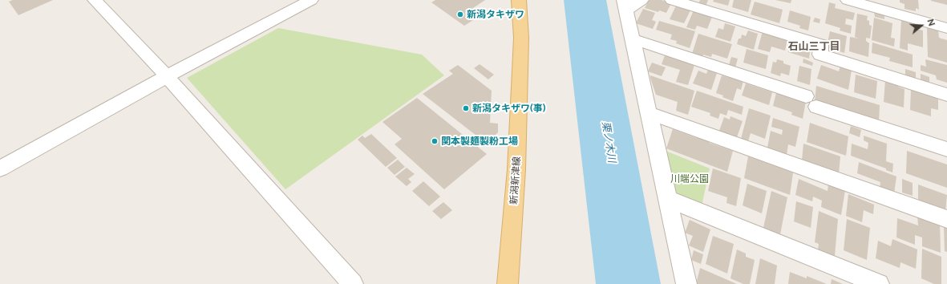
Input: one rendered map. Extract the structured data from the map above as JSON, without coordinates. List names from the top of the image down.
{
  "streets": {
    "main road": ["新潟新津線"]
  },
  "districts": ["石山三丁目"],
  "water": ["栗ノ木川"],
  "parks": ["川端公園"],
  "places": ["新潟タキザワ", "新潟タキザワ(事)", "関本製麺製粉工場"],
  "north": "right"
}
